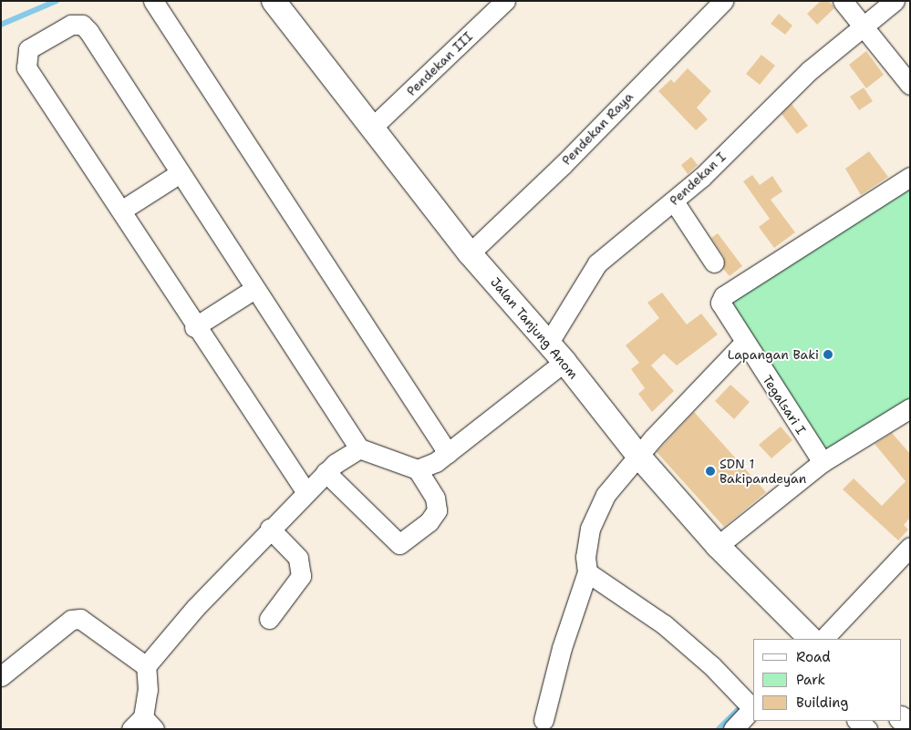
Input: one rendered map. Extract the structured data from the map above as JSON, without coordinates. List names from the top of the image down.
{
  "streets": {
    "main road": ["Jalan Tanjung Anom"],
    "street": [
      "Pendekan III",
      "Pendekan Raya",
      "Pendekan I",
      "Tegalsari I"
    ]
  },
  "crossings": [
    ["Pendekan III", "Jalan Tanjung Anom"],
    ["Pendekan Raya", "Jalan Tanjung Anom"],
    ["Pendekan I", "Jalan Tanjung Anom"]
  ],
  "places": ["Lapangan Baki", "SDN 1 Bakipandeyan"],
  "legend": ["Road", "Park", "Building"]
}
